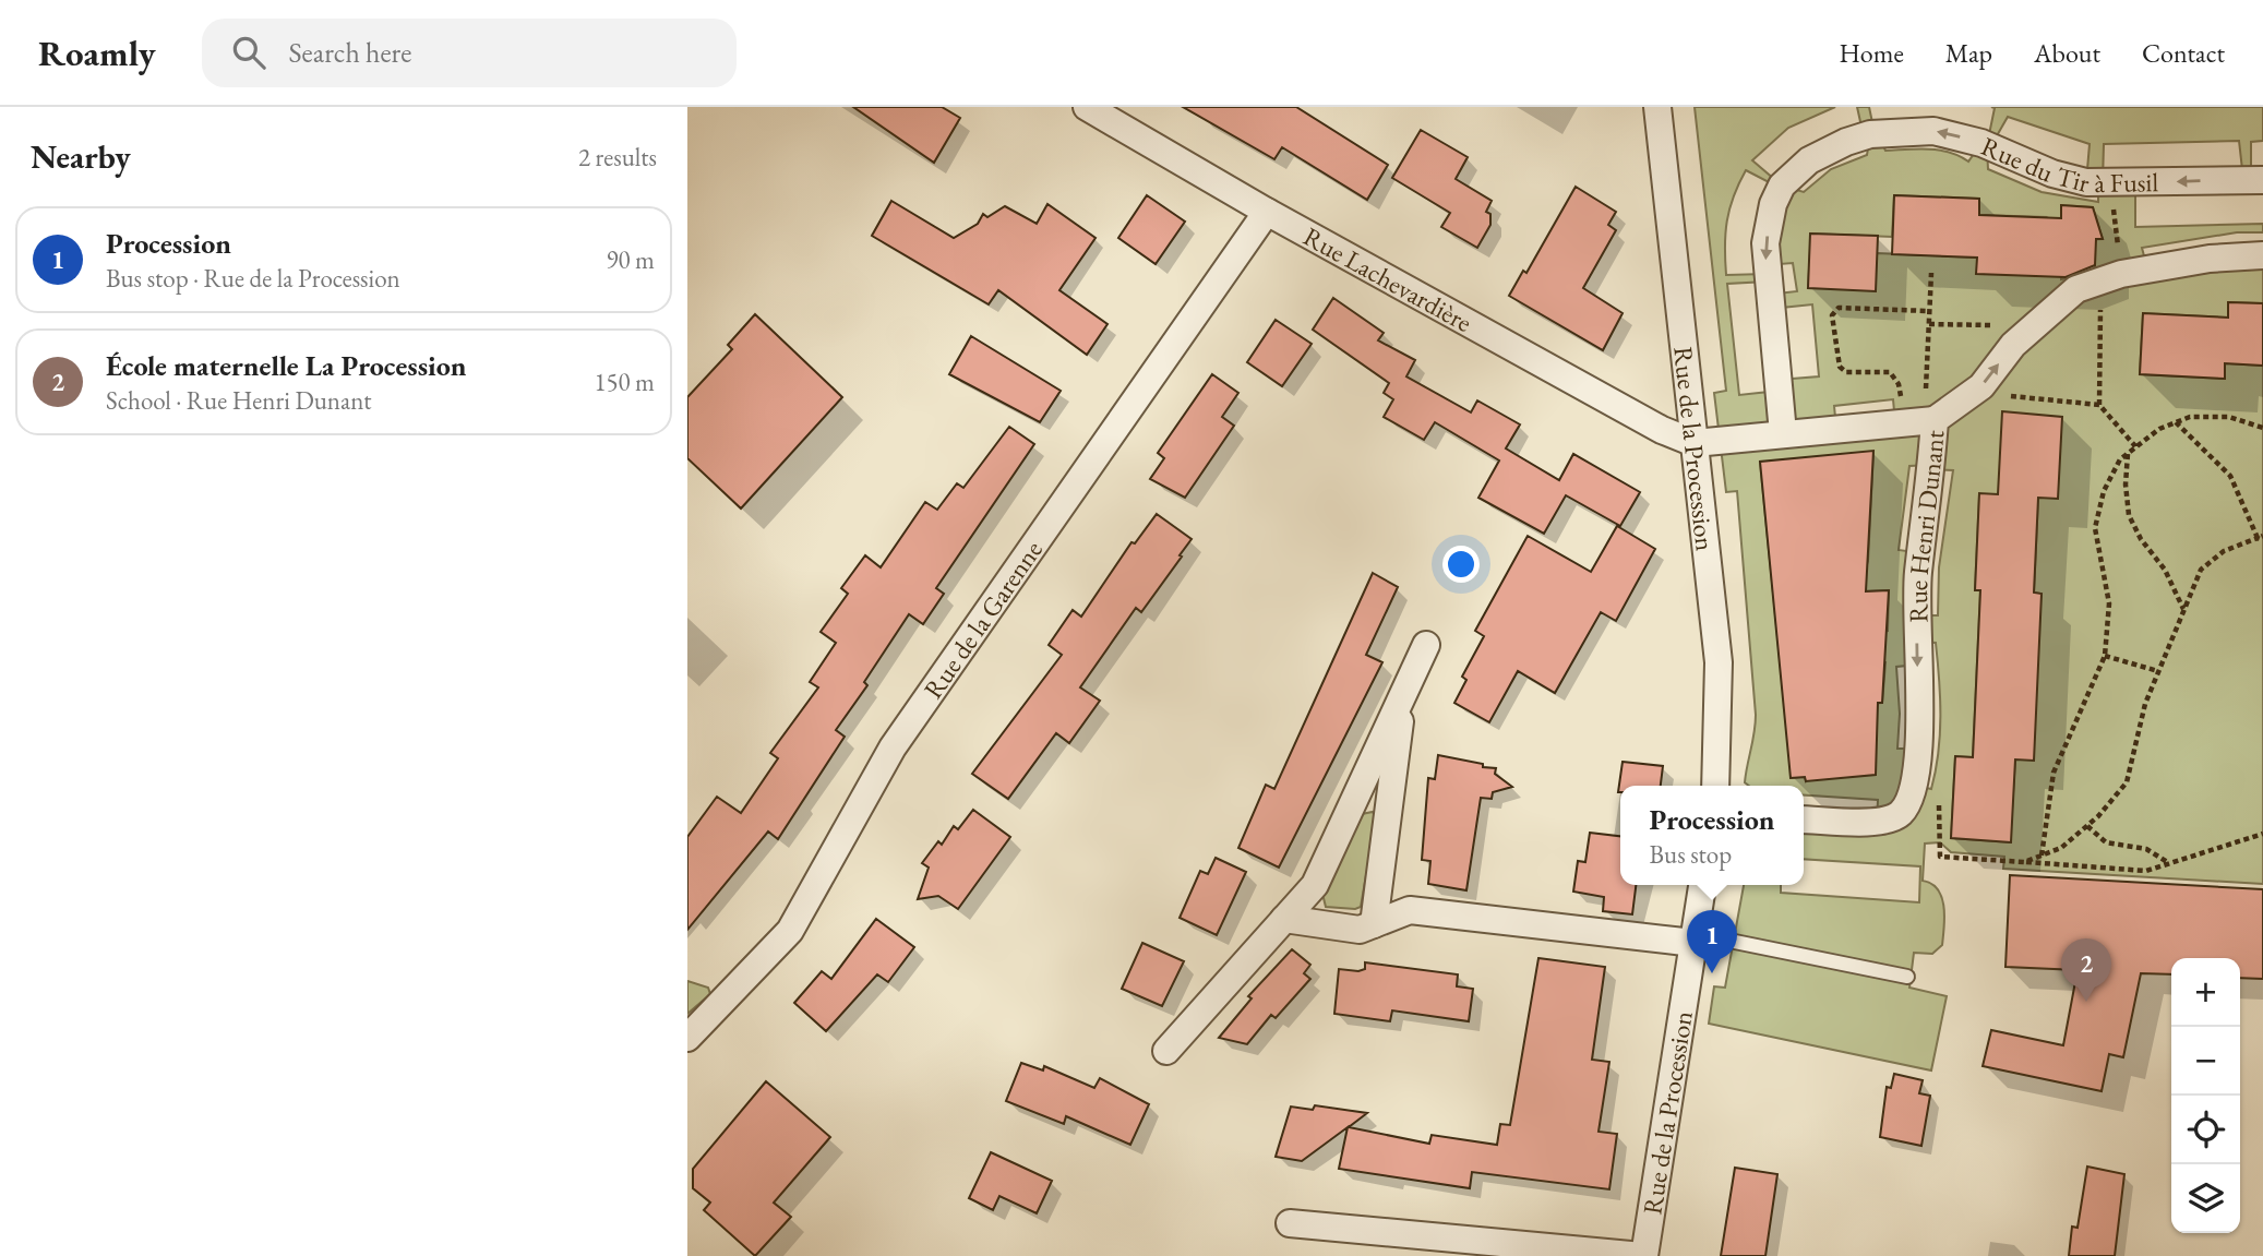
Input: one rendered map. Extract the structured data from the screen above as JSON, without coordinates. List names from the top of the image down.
{
  "streets": {
    "street": [
      "Rue du Tir à Fusil",
      "Rue Lachevardière",
      "Rue de la Procession",
      "Rue Henri Dunant",
      "Rue de la Garenne"
    ]
  },
  "crossings": [
    ["Rue Lachevardière", "Rue de la Procession"],
    ["Rue Lachevardière", "Rue de la Garenne"]
  ],
  "page": {
    "header": "Roamly",
    "search": "Search here",
    "nav": [
      "Home",
      "Map",
      "About",
      "Contact"
    ],
    "heading": ["Nearby", "2 results"],
    "list": [
      {
        "mark": "1",
        "name": "Procession",
        "note": "Bus stop · Rue de la Procession",
        "value": "90 m"
      },
      {
        "mark": "2",
        "name": "École maternelle La Procession",
        "note": "School · Rue Henri Dunant",
        "value": "150 m"
      }
    ],
    "popup": ["Procession", "Bus stop"],
    "pins": ["1", "2"],
    "map_buttons": ["+", "−"]
  }
}
